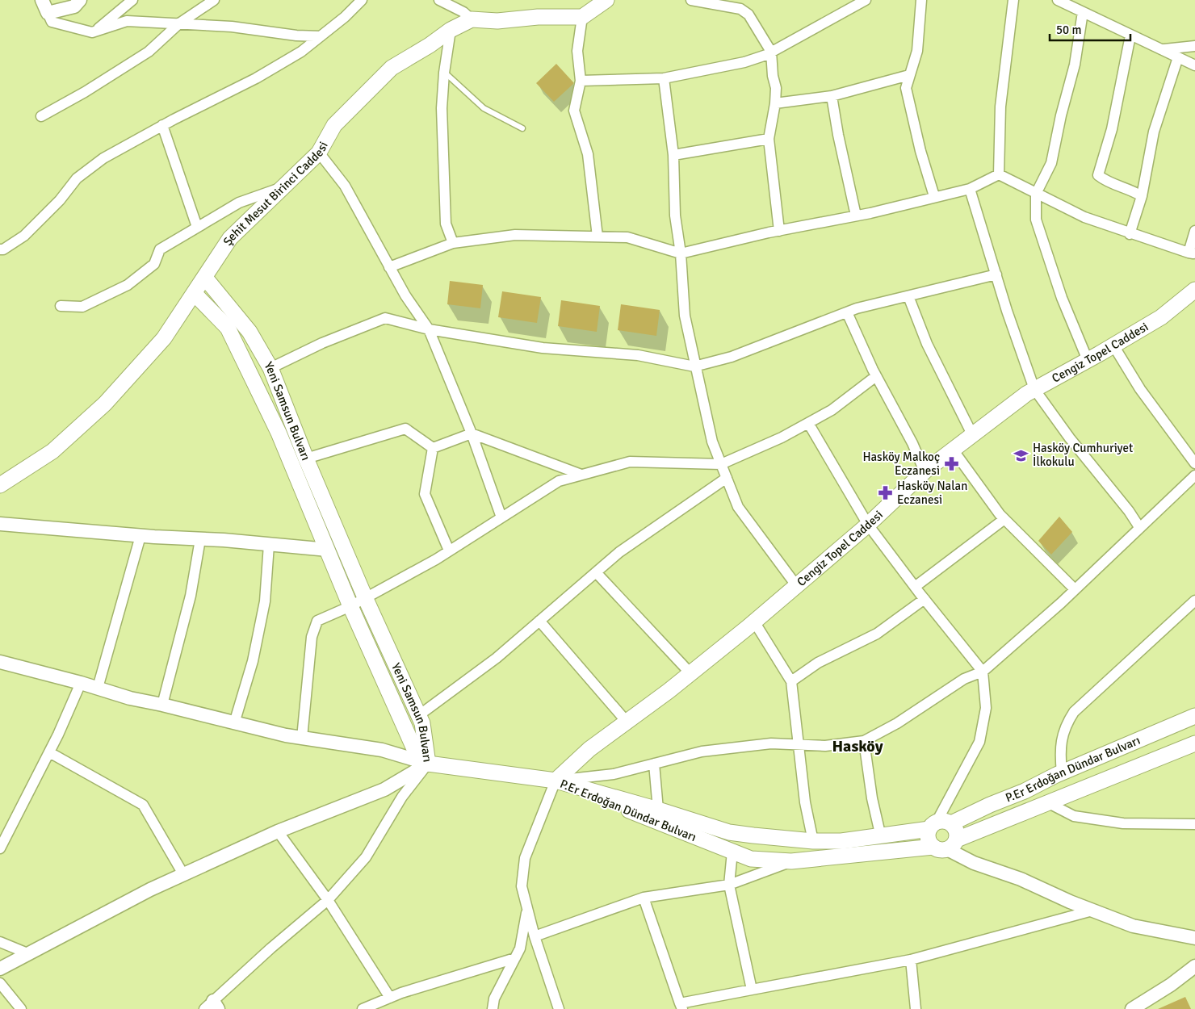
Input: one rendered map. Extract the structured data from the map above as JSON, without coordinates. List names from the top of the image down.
{
  "streets": {
    "main road": [
      "Şehit Mesut Birinci Caddesi",
      "Cengiz Topel Caddesi",
      "Yeni Samsun Bulvarı",
      "P.Er Erdoğan Dündar Bulvarı"
    ]
  },
  "crossings": [
    ["Şehit Mesut Birinci Caddesi", "Yeni Samsun Bulvarı"],
    ["Cengiz Topel Caddesi", "P.Er Erdoğan Dündar Bulvarı"]
  ],
  "districts": ["Hasköy"],
  "places": {
    "school or university": ["Hasköy Cumhuriyet İlkokulu"],
    "pharmacy": ["Hasköy Malkoç Eczanesi", "Hasköy Nalan Eczanesi"]
  },
  "scale_bar": "50 m"
}
